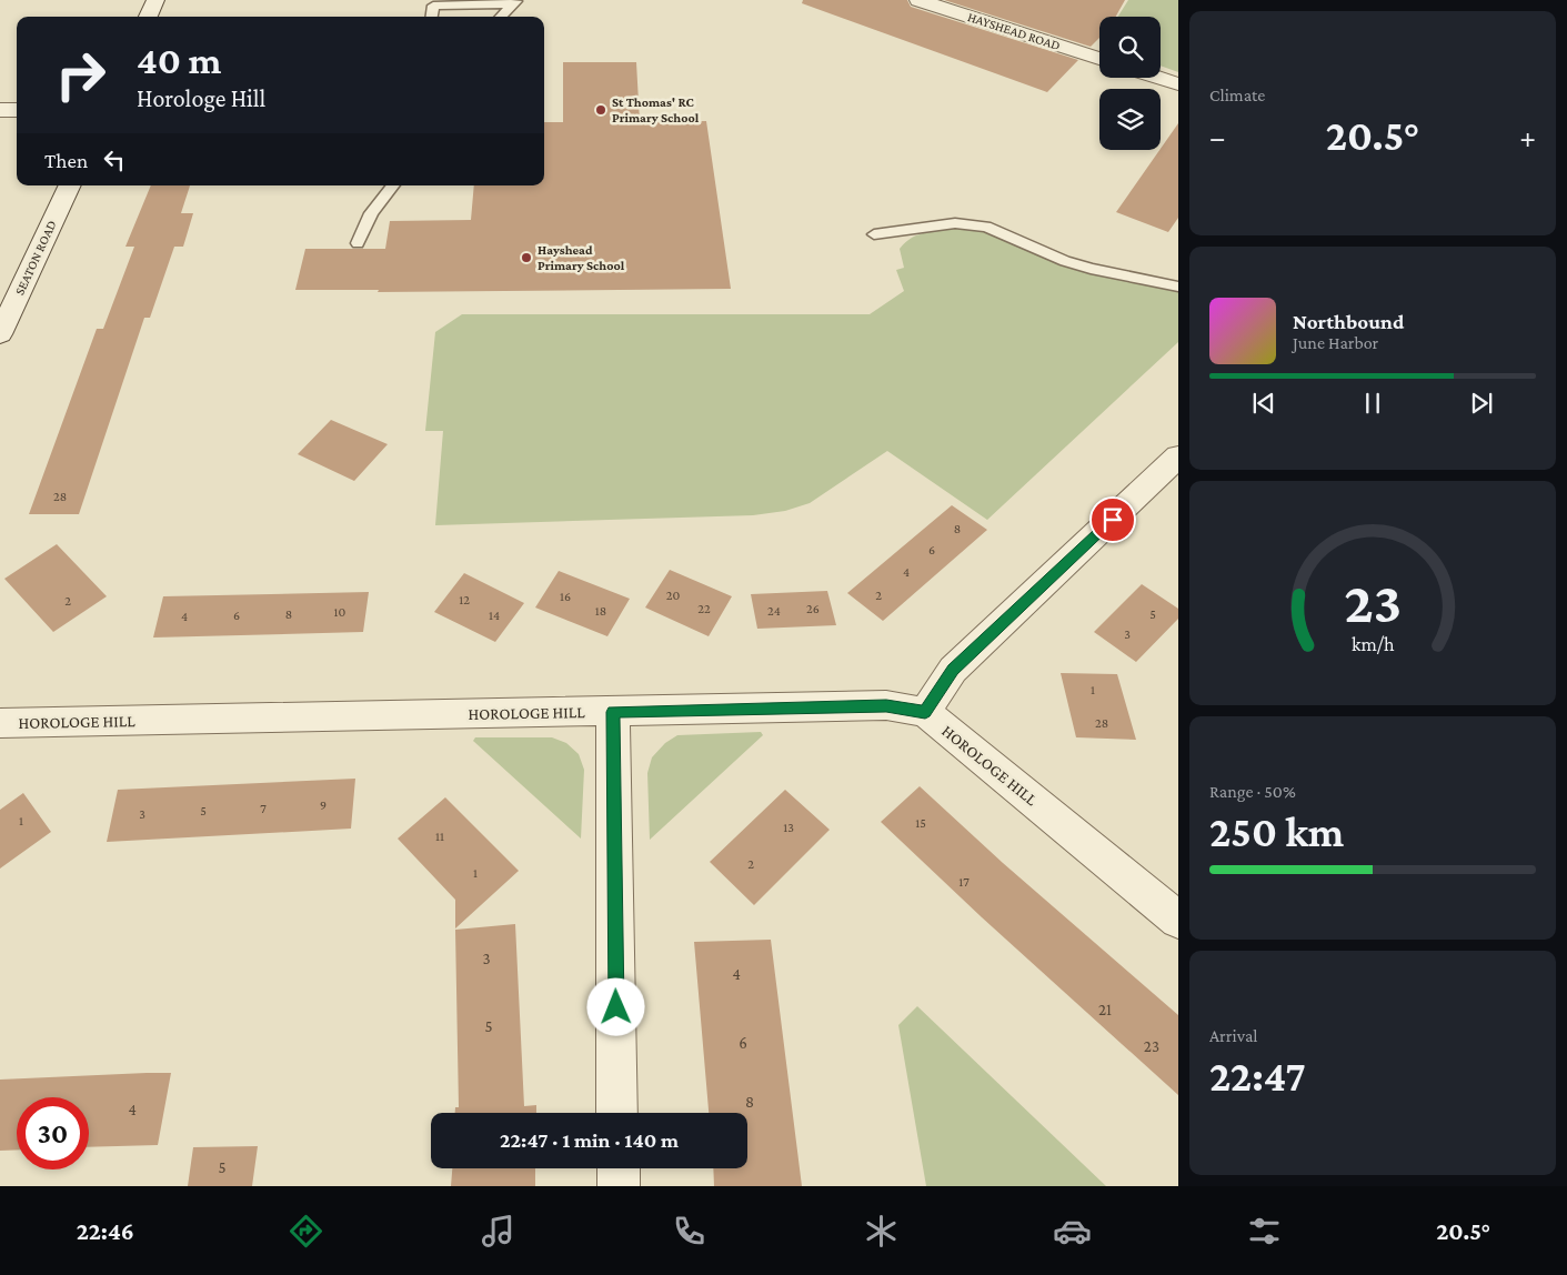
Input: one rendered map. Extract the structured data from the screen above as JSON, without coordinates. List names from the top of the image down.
{
  "streets": {
    "street": ["HAYSHEAD ROAD", "SEATON ROAD", "HOROLOGE HILL"]
  },
  "places": ["St Thomas' RC Primary School", "Hayshead Primary School"],
  "house_numbers": [
    "28",
    "8",
    "6",
    "4",
    "20",
    "2",
    "16",
    "12",
    "2",
    "22",
    "26",
    "18",
    "24",
    "10",
    "8",
    "5",
    "6",
    "14",
    "4",
    "3",
    "1",
    "28",
    "9",
    "7",
    "5",
    "3",
    "1",
    "15",
    "13",
    "11",
    "2",
    "1",
    "17",
    "3",
    "4",
    "21",
    "5",
    "6",
    "23",
    "8",
    "4",
    "5"
  ],
  "page": {
    "tile": [
      "Climate",
      ["Range · 50%", "250 km"],
      ["Arrival", "22:47"]
    ],
    "turn": ["40 m", "Horologe Hill"],
    "heat": ["−", "20.5°", "+"],
    "then": "Then",
    "song": ["Northbound", "June Harbor"],
    "limit": "30",
    "trip": "22:47 · 1 min · 140 m",
    "tabs": ["22:46", "20.5°"],
    "gauge": ["23", "km/h"]
  }
}
